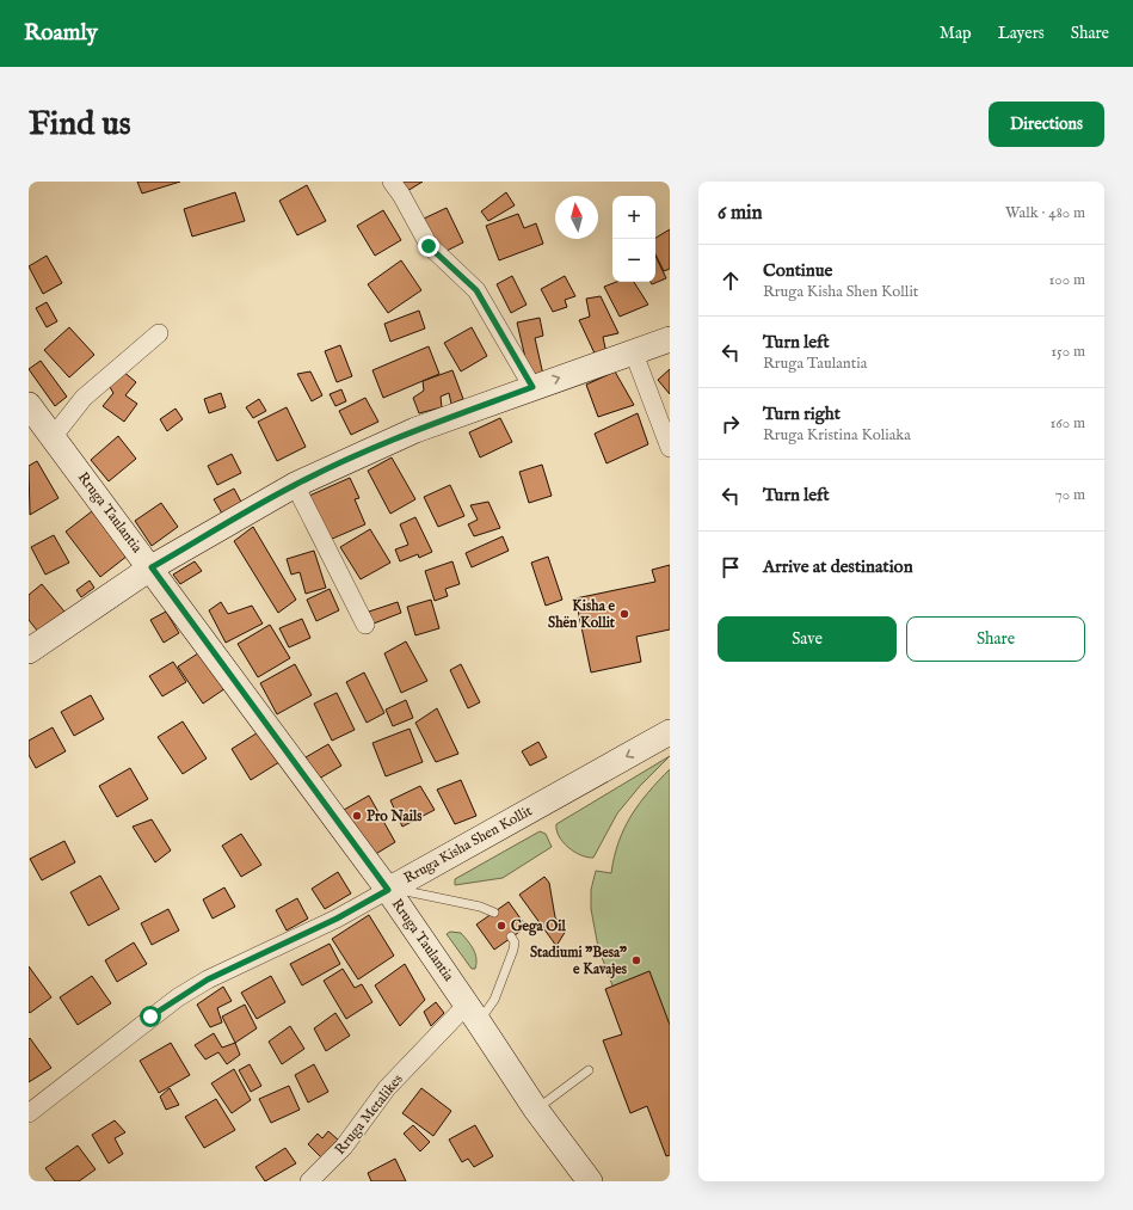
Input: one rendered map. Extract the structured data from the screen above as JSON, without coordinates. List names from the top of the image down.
{
  "streets": {
    "street": ["Rruga Taulantia", "Rruga Kisha Shen Kollit", "Rruga Metalikes"]
  },
  "crossings": [
    ["Rruga Taulantia", "Rruga Kisha Shen Kollit"],
    ["Rruga Taulantia", "Rruga Metalikes"]
  ],
  "one_way": ["Rruga Kisha Shen Kollit"],
  "places": [
    "Kisha e Shën Kollit",
    "Pro Nails",
    "Gega Oil",
    "Stadiumi \"Besa\" e Kavajes"
  ],
  "north": "top",
  "page": {
    "header": "Roamly",
    "nav": ["Map", "Layers", "Share"],
    "buttons": [
      "Directions",
      ["Save", "Share"]
    ],
    "title": "Find us",
    "heading": ["6 min", "Walk · 480 m"],
    "map_buttons": ["+", "−"],
    "list": [
      ["Continue", "Rruga Kisha Shen Kollit", "100 m"],
      ["Turn left", "Rruga Taulantia", "150 m"],
      ["Turn right", "Rruga Kristina Koliaka", "160 m"],
      ["Turn left", "70 m"],
      "Arrive at destination"
    ]
  }
}
